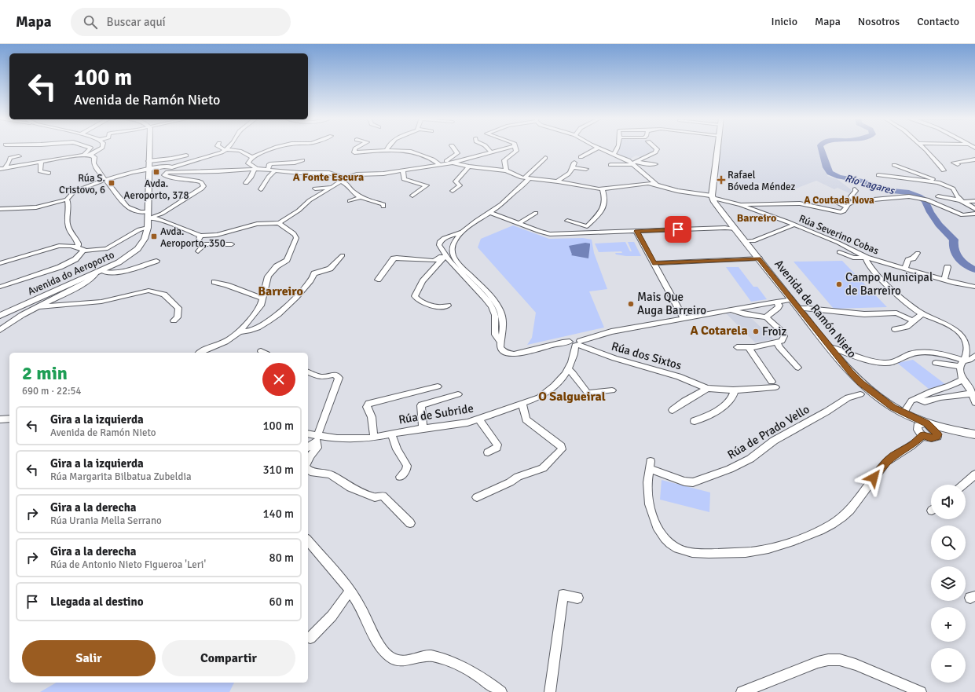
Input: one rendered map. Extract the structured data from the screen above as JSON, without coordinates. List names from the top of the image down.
{
  "streets": {
    "main road": ["Avenida do Aeroporto", "Avenida de Ramón Nieto"],
    "street": [
      "Rúa Severino Cobas",
      "Rúa dos Sixtos",
      "Rúa de Subride",
      "Rúa de Prado Vello"
    ]
  },
  "crossings": [
    ["Rúa dos Sixtos", "Rúa de Subride"]
  ],
  "districts": [
    "A Fonte Escura",
    "A Coutada Nova",
    "Barreiro",
    "Barreiro",
    "A Cotarela",
    "O Salgueiral"
  ],
  "water": ["Río Lagares"],
  "places": {
    "transit": ["Avda. Aeroporto, 378", "Rúa S. Cristovo, 6", "Avda. Aeroporto, 350"],
    "health": ["Rafael Bóveda Méndez"],
    "other": ["Campo Municipal de Barreiro", "Mais Que Auga Barreiro", "Froiz"]
  },
  "page": {
    "header": "Mapa",
    "search": "Buscar aquí",
    "nav": [
      "Inicio",
      "Mapa",
      "Nosotros",
      "Contacto"
    ],
    "turn": ["100 m", "Avenida de Ramón Nieto"],
    "heading": ["2 min", "690 m · 22:54"],
    "list": [
      {
        "name": "Gira a la izquierda",
        "note": "Avenida de Ramón Nieto",
        "value": "100 m"
      },
      {
        "name": "Gira a la izquierda",
        "note": "Rúa Margarita Bilbatua Zubeldia",
        "value": "310 m"
      },
      {
        "name": "Gira a la derecha",
        "note": "Rúa Urania Mella Serrano",
        "value": "140 m"
      },
      {
        "name": "Gira a la derecha",
        "note": "Rúa de Antonio Nieto Figueroa 'Leri'",
        "value": "80 m"
      },
      {
        "name": "Llegada al destino",
        "value": "60 m"
      }
    ],
    "map_buttons": ["+", "−"],
    "buttons": ["Salir", "Compartir"]
  }
}
